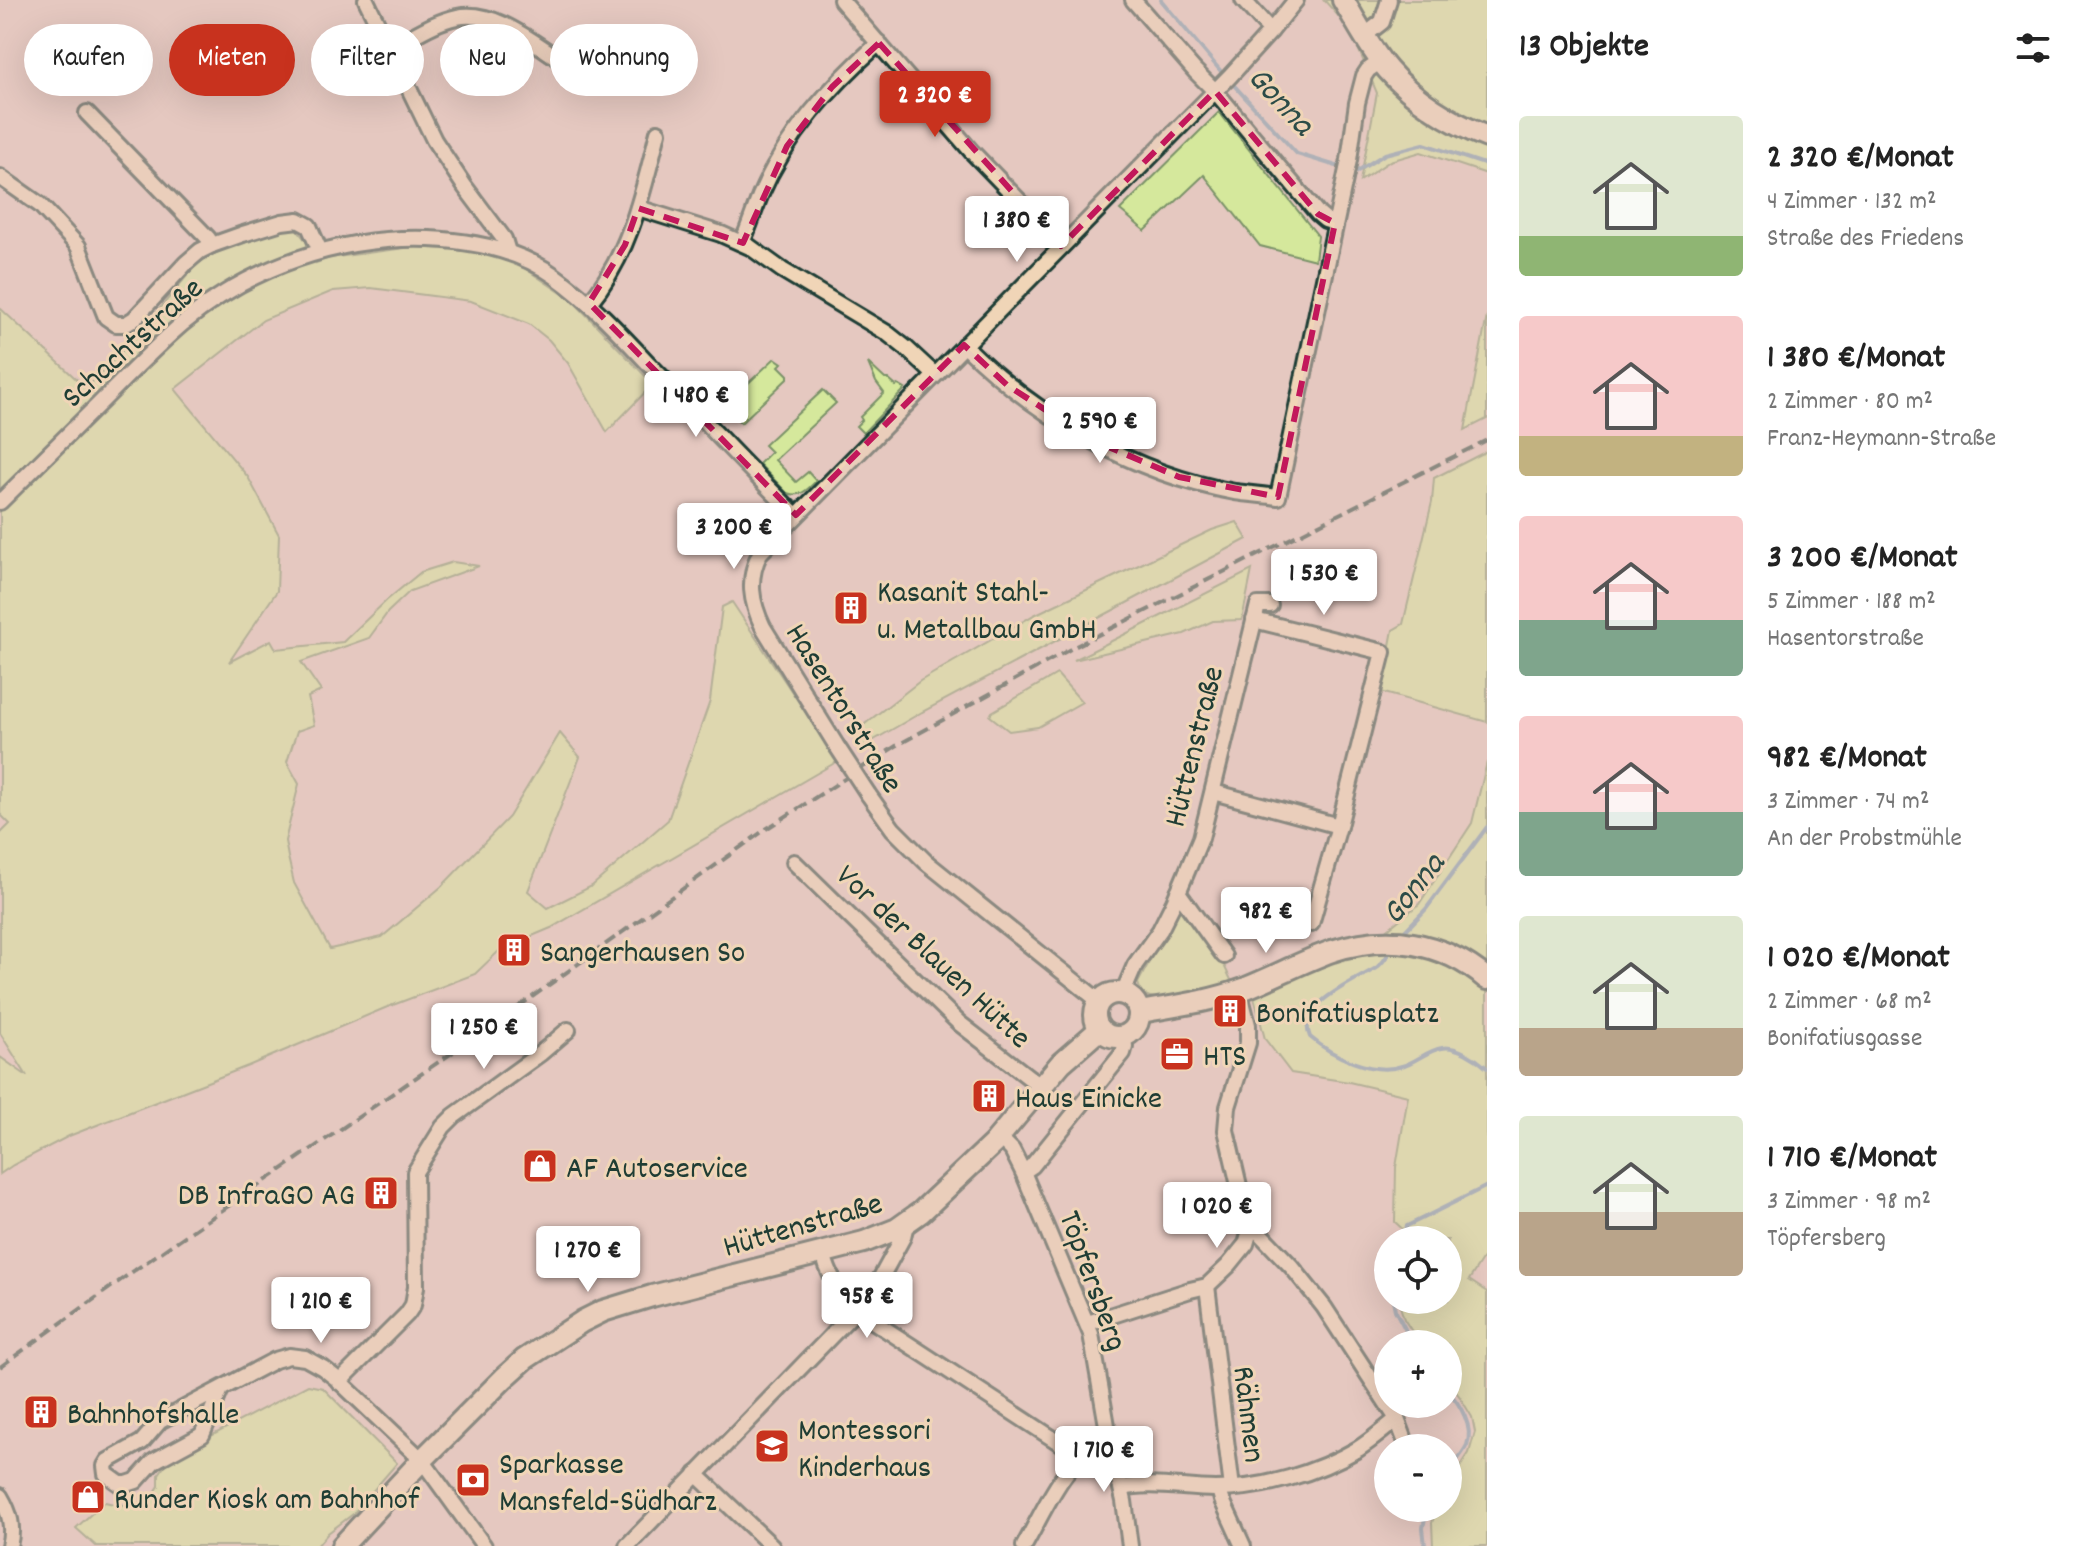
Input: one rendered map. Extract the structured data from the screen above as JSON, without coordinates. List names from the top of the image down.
{
  "streets": {
    "street": [
      "Schachtstraße",
      "Hasentorstraße",
      "Hüttenstraße",
      "Vor der Blauen Hütte",
      "Töpfersberg",
      "Rähmen"
    ]
  },
  "crossings": [
    ["Hasentorstraße", "Hüttenstraße"],
    ["Hüttenstraße", "Vor der Blauen Hütte"],
    ["Hüttenstraße", "Töpfersberg"],
    ["Töpfersberg", "Rähmen"]
  ],
  "water": ["Gonna"],
  "places": {
    "building": [
      "Kasanit Stahl- u. Metallbau GmbH",
      "Sangerhausen So",
      "Bonifatiusplatz",
      "Haus Einicke",
      "DB InfraGO AG",
      "Bahnhofshalle"
    ],
    "office": ["HTS"],
    "shop": ["AF Autoservice", "Runder Kiosk am Bahnhof"],
    "school or university": ["Montessori Kinderhaus"],
    "bank": ["Sparkasse Mansfeld-Südharz"]
  },
  "page": {
    "heading": "13 Objekte",
    "chip": [
      "Kaufen",
      "Mieten",
      "Filter",
      "Neu",
      "Wohnung"
    ],
    "price": [
      "2 320 €",
      "1 380 €",
      "1 480 €",
      "2 590 €",
      "3 200 €",
      "1 530 €",
      "982 €",
      "1 250 €",
      "1 020 €",
      "1 270 €",
      "958 €",
      "1 210 €",
      "1 710 €"
    ],
    "list": [
      {
        "name": "2 320 €/Monat",
        "note": "4 Zimmer · 132 m² · Straße des Friedens"
      },
      {
        "name": "1 380 €/Monat",
        "note": "2 Zimmer · 80 m² · Franz-Heymann-Straße"
      },
      {
        "name": "3 200 €/Monat",
        "note": "5 Zimmer · 188 m² · Hasentorstraße"
      },
      {
        "name": "982 €/Monat",
        "note": "3 Zimmer · 74 m² · An der Probstmühle"
      },
      {
        "name": "1 020 €/Monat",
        "note": "2 Zimmer · 68 m² · Bonifatiusgasse"
      },
      {
        "name": "1 710 €/Monat",
        "note": "3 Zimmer · 98 m² · Töpfersberg"
      }
    ],
    "map_buttons": ["+", "−"]
  }
}
